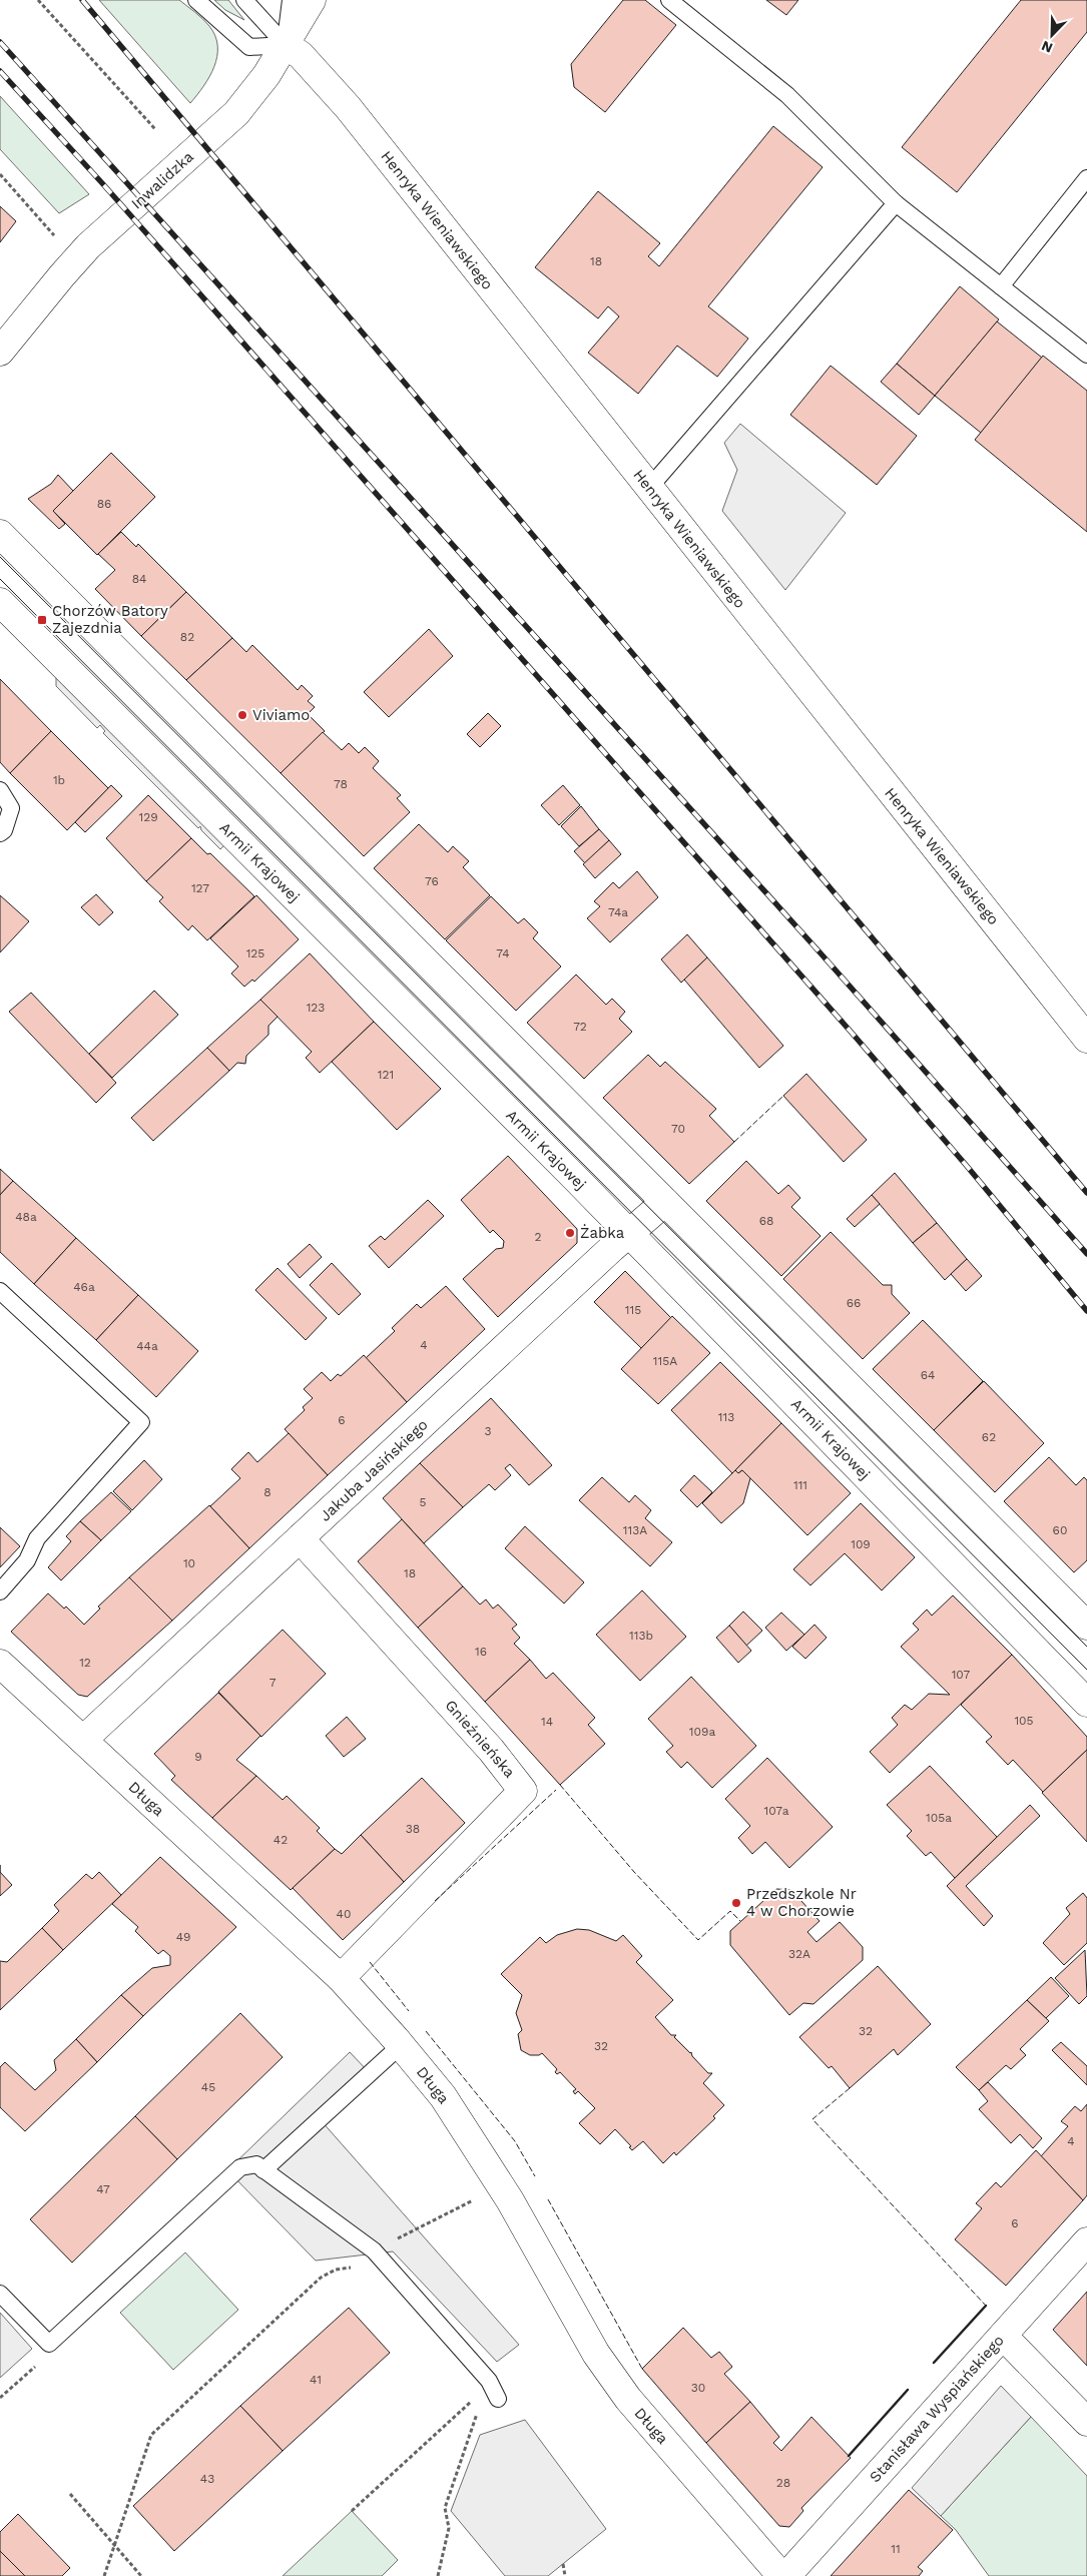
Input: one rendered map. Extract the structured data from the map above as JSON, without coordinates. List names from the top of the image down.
{
  "streets": {
    "street": [
      "Inwalidzka",
      "Henryka Wieniawskiego",
      "Armii Krajowej",
      "Jakuba Jasińskiego",
      "Gnieźnieńska",
      "Długa",
      "Stanisława Wyspiańskiego"
    ]
  },
  "crossings": [
    ["Inwalidzka", "Henryka Wieniawskiego"],
    ["Armii Krajowej", "Jakuba Jasińskiego"],
    ["Jakuba Jasińskiego", "Gnieźnieńska"],
    ["Jakuba Jasińskiego", "Długa"],
    ["Gnieźnieńska", "Długa"]
  ],
  "places": {
    "transit": ["Chorzów Batory Zajezdnia"],
    "other": ["Viviamo", "Żabka", "Przedszkole Nr 4 w Chorzowie"]
  },
  "house_numbers": [
    "18",
    "86",
    "84",
    "82",
    "1b",
    "78",
    "129",
    "76",
    "127",
    "74a",
    "125",
    "74",
    "123",
    "72",
    "121",
    "70",
    "48a",
    "68",
    "2",
    "46a",
    "66",
    "115",
    "4",
    "44a",
    "115A",
    "64",
    "113",
    "6",
    "3",
    "62",
    "111",
    "8",
    "5",
    "113A",
    "60",
    "109",
    "10",
    "18",
    "113b",
    "16",
    "12",
    "107",
    "7",
    "105",
    "14",
    "109a",
    "9",
    "107a",
    "105a",
    "38",
    "42",
    "40",
    "49",
    "32A",
    "32",
    "32",
    "45",
    "4",
    "47",
    "6",
    "41",
    "30",
    "43",
    "28",
    "11"
  ],
  "north": "bottom left"
}
